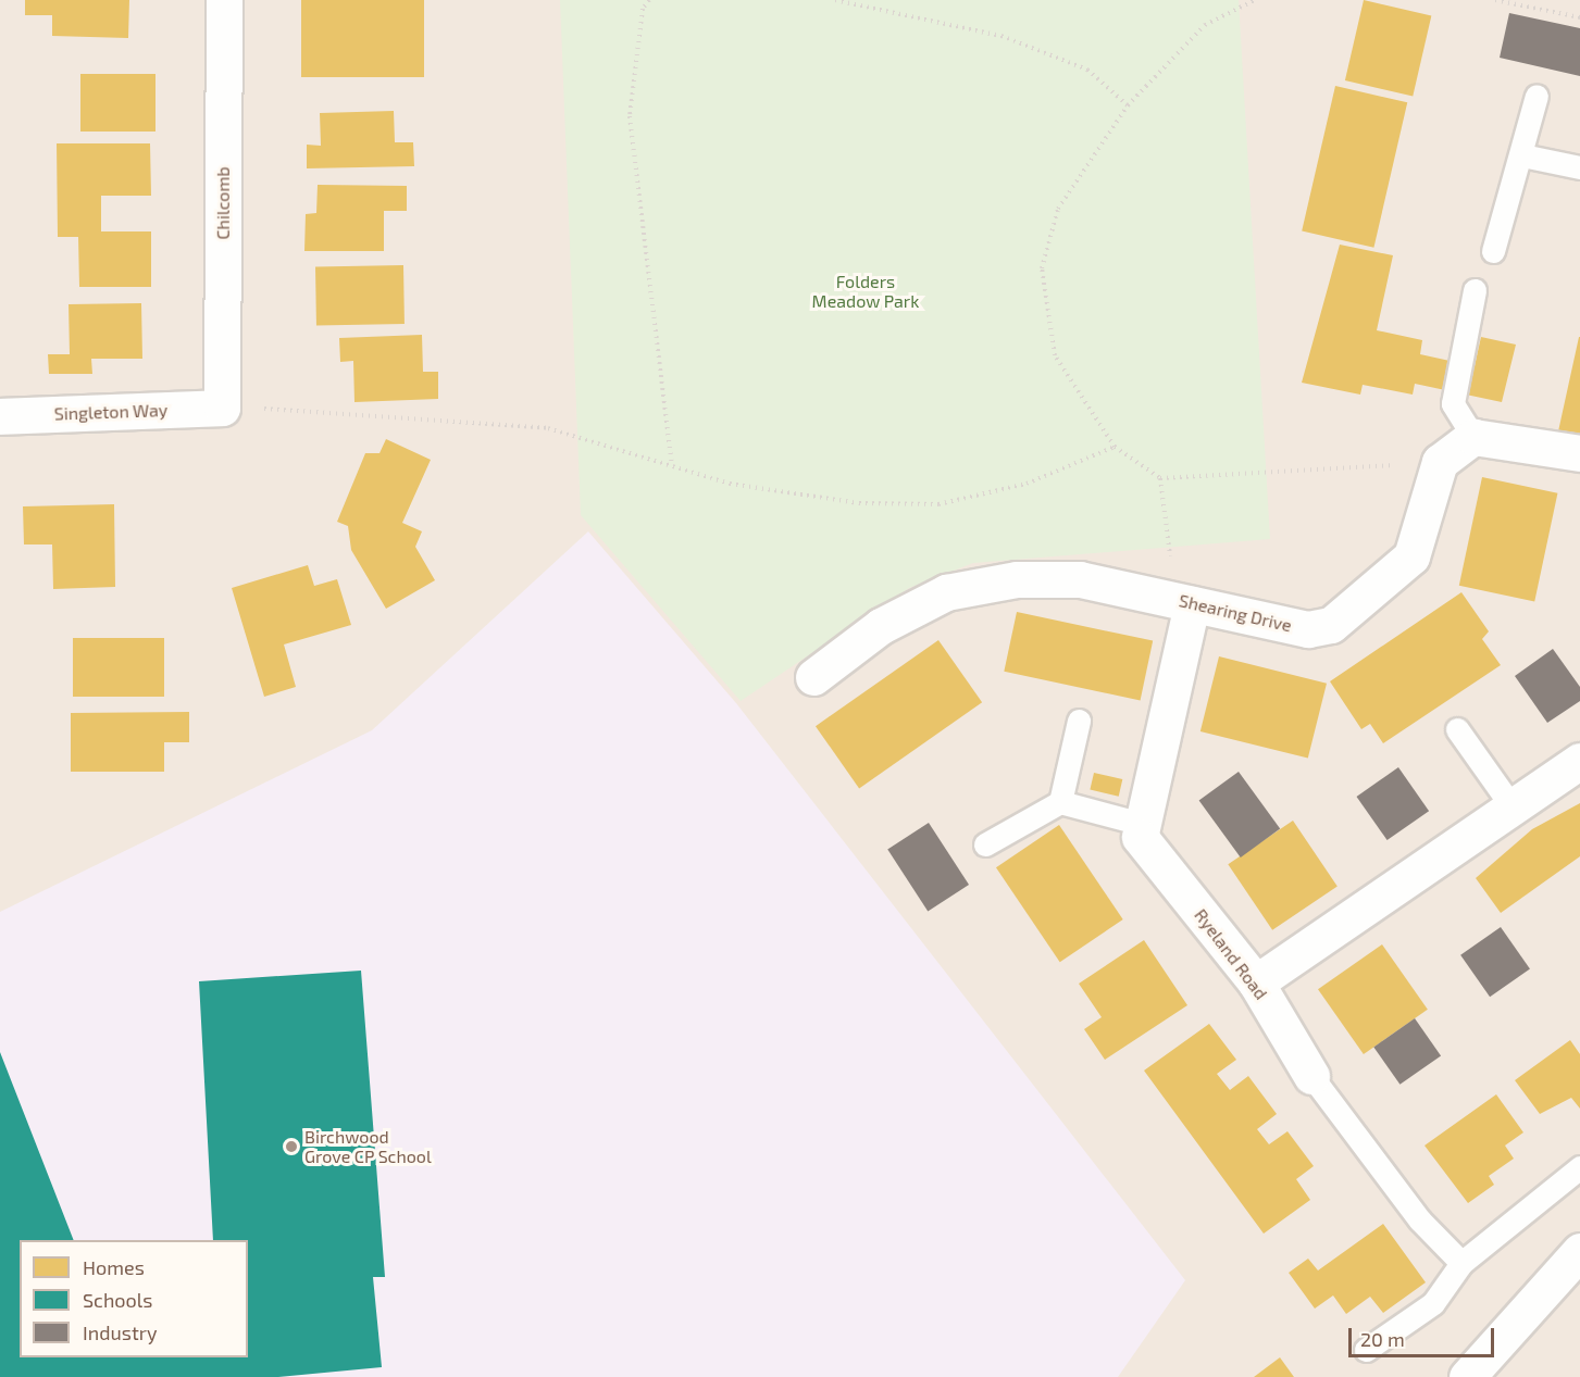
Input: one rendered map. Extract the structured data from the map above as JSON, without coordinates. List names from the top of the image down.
{
  "streets": {
    "street": [
      "Chilcomb",
      "Singleton Way",
      "Shearing Drive",
      "Ryeland Road"
    ]
  },
  "crossings": [
    ["Chilcomb", "Singleton Way"]
  ],
  "parks": ["Folders Meadow Park"],
  "places": ["Birchwood Grove CP School"],
  "legend": ["Homes", "Schools", "Industry"],
  "scale_bar": "20 m"
}
